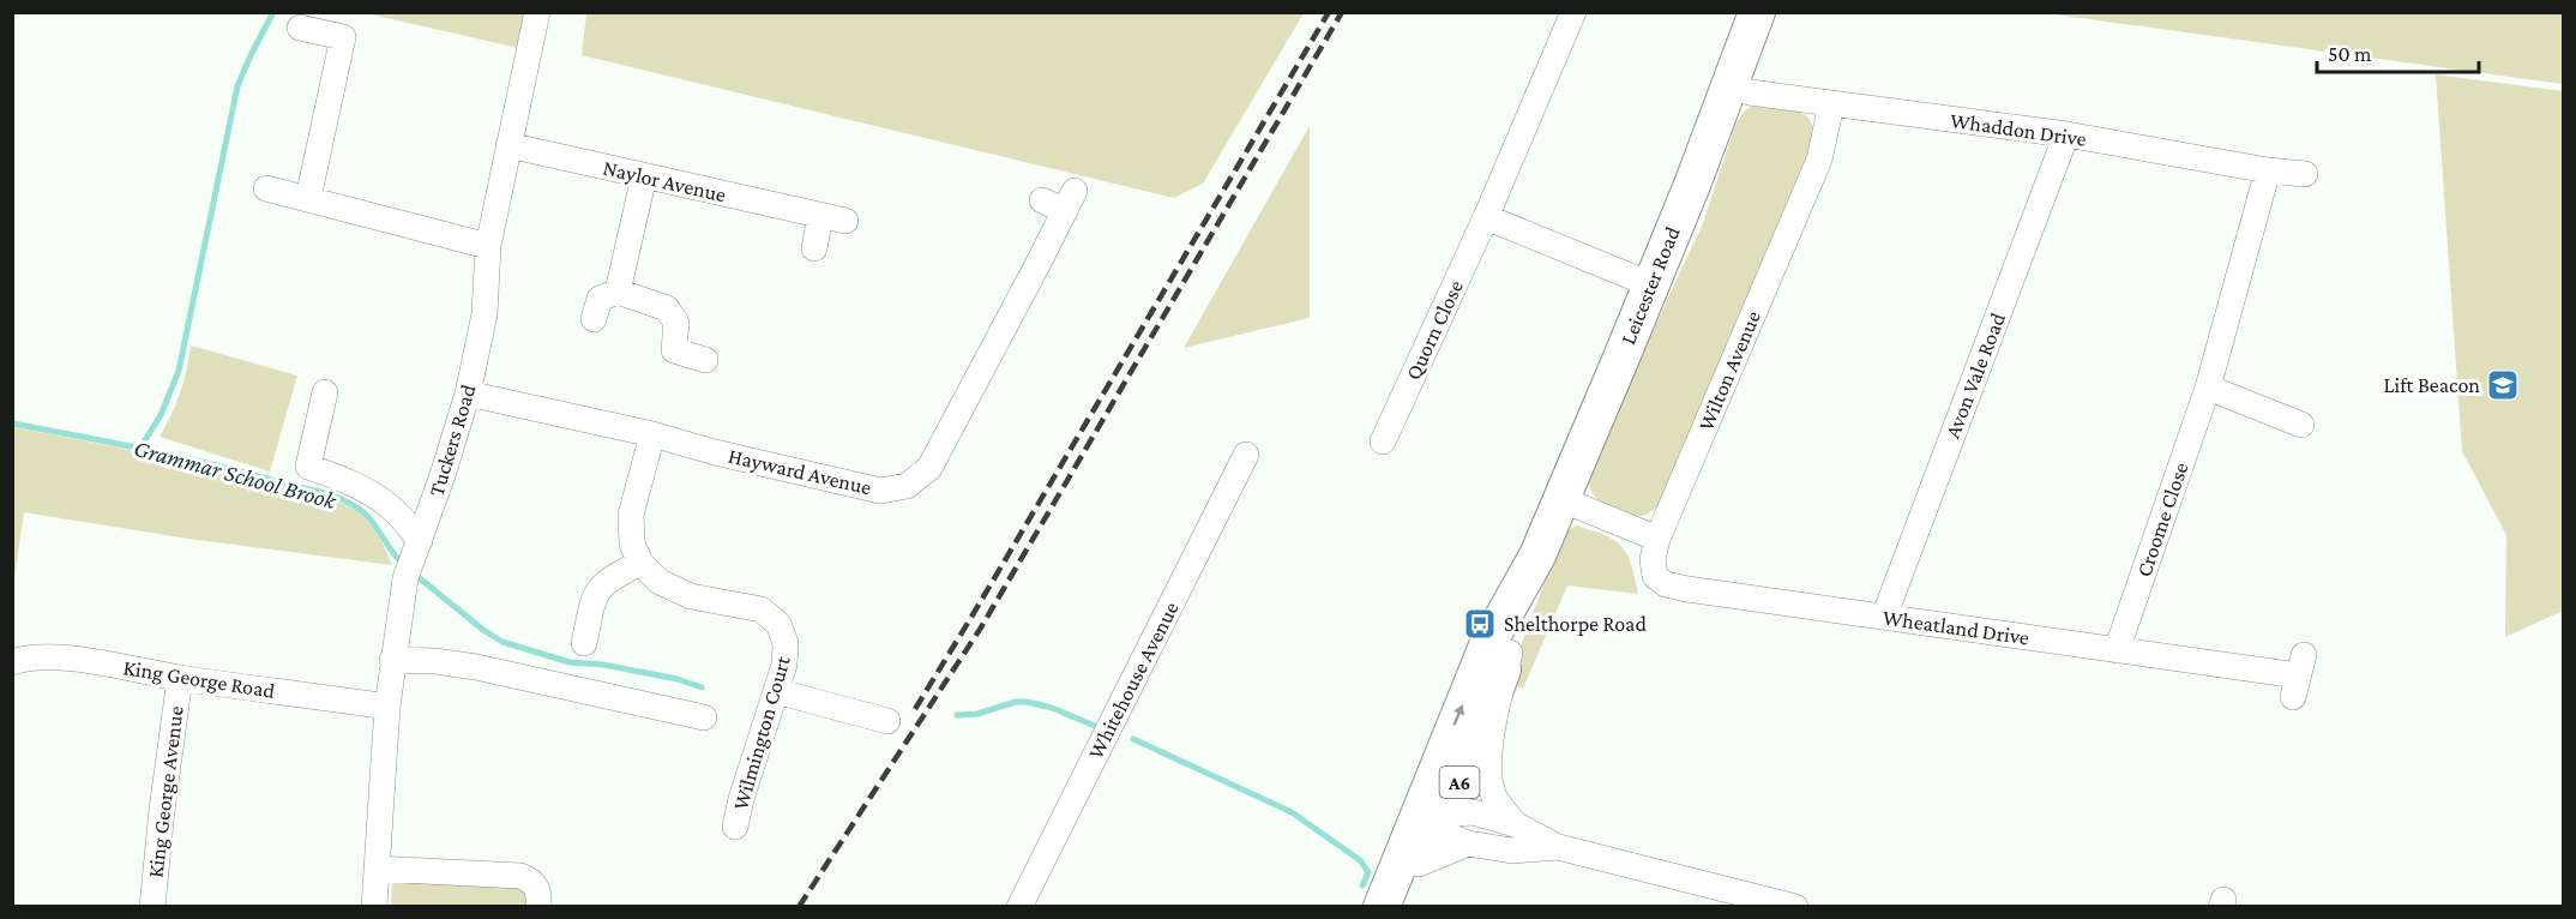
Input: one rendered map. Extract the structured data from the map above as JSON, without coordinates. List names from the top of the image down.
{
  "streets": {
    "highway": ["Leicester Road", "A6"],
    "street": [
      "Whaddon Drive",
      "Naylor Avenue",
      "Quorn Close",
      "Wilton Avenue",
      "Avon Vale Road",
      "Tuckers Road",
      "Hayward Avenue",
      "Croome Close",
      "Wheatland Drive",
      "King George Road",
      "Whitehouse Avenue",
      "Wilmington Court",
      "King George Avenue"
    ]
  },
  "crossings": [
    ["Whaddon Drive", "Leicester Road"],
    ["Whaddon Drive", "Wilton Avenue"],
    ["Whaddon Drive", "Avon Vale Road"],
    ["Whaddon Drive", "Croome Close"],
    ["Naylor Avenue", "Tuckers Road"],
    ["Wilton Avenue", "Wheatland Drive"],
    ["Avon Vale Road", "Wheatland Drive"],
    ["Tuckers Road", "Hayward Avenue"],
    ["Tuckers Road", "King George Road"],
    ["Croome Close", "Wheatland Drive"],
    ["King George Road", "King George Avenue"]
  ],
  "water": ["Grammar School Brook"],
  "places": {
    "school or university": ["Lift Beacon"],
    "bus stop": ["Shelthorpe Road"]
  },
  "scale_bar": "50 m"
}
